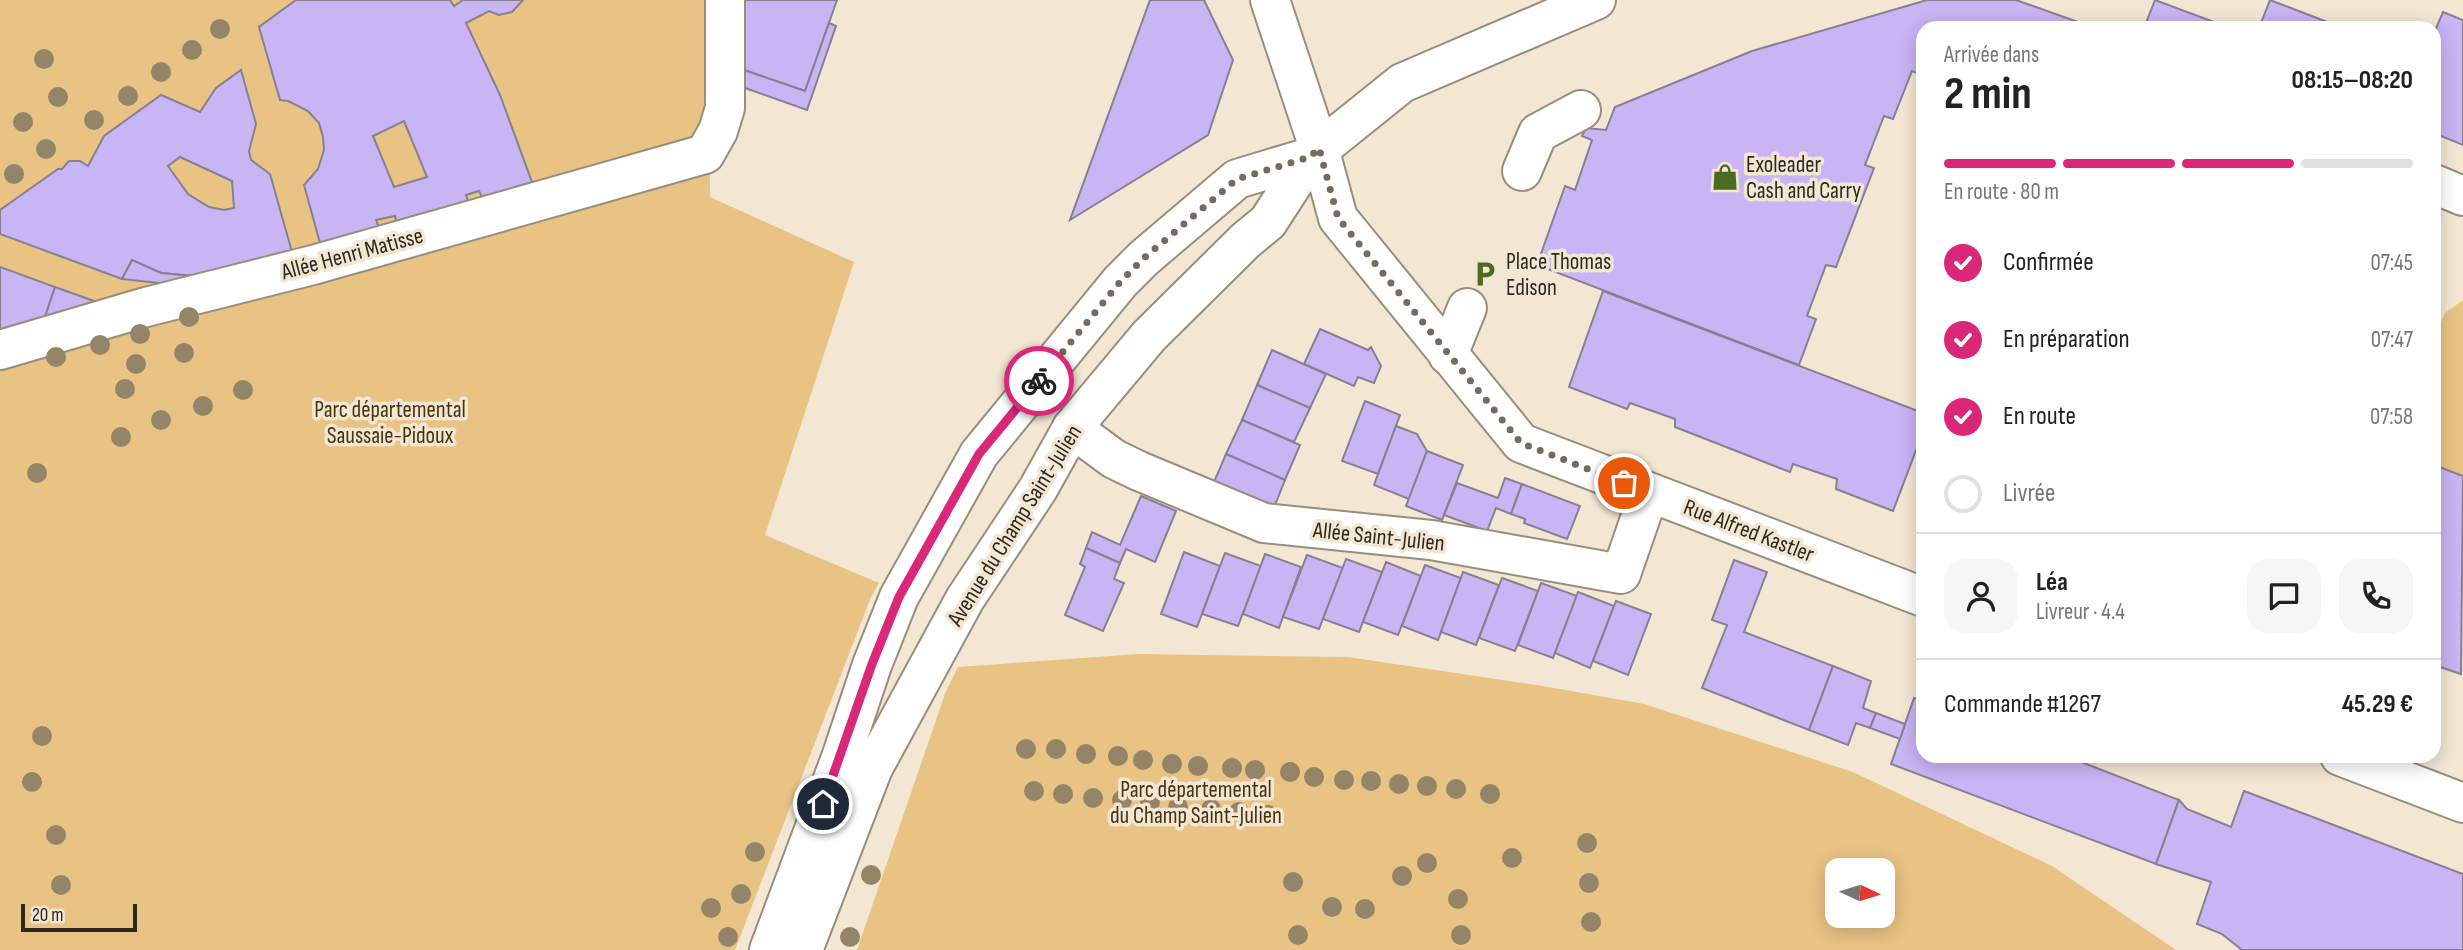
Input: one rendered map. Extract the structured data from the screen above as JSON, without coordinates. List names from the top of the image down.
{
  "streets": {
    "street": [
      "Allée Henri Matisse",
      "Avenue du Champ Saint-Julien",
      "Rue Alfred Kastler",
      "Allée Saint-Julien"
    ]
  },
  "crossings": [
    ["Avenue du Champ Saint-Julien", "Rue Alfred Kastler"],
    ["Avenue du Champ Saint-Julien", "Allée Saint-Julien"],
    ["Rue Alfred Kastler", "Allée Saint-Julien"]
  ],
  "parks": ["Parc départemental Saussaie-Pidoux", "Parc départemental du Champ Saint-Julien"],
  "places": {
    "shop": ["Exoleader Cash and Carry"],
    "parking": ["Place Thomas Edison"]
  },
  "scale_bar": "20 m",
  "north": "right",
  "page": {
    "heading": ["2 min", "Arrivée dans", "08:15–08:20"],
    "panel": [
      "Léa",
      "Livreur · 4.4",
      "Commande #1267",
      "45.29 €"
    ],
    "bar": "En route · 80 m",
    "list": [
      ["Confirmée", "07:45"],
      ["En préparation", "07:47"],
      ["En route", "07:58"],
      "Livrée"
    ],
    "scale": "20 m"
  }
}
